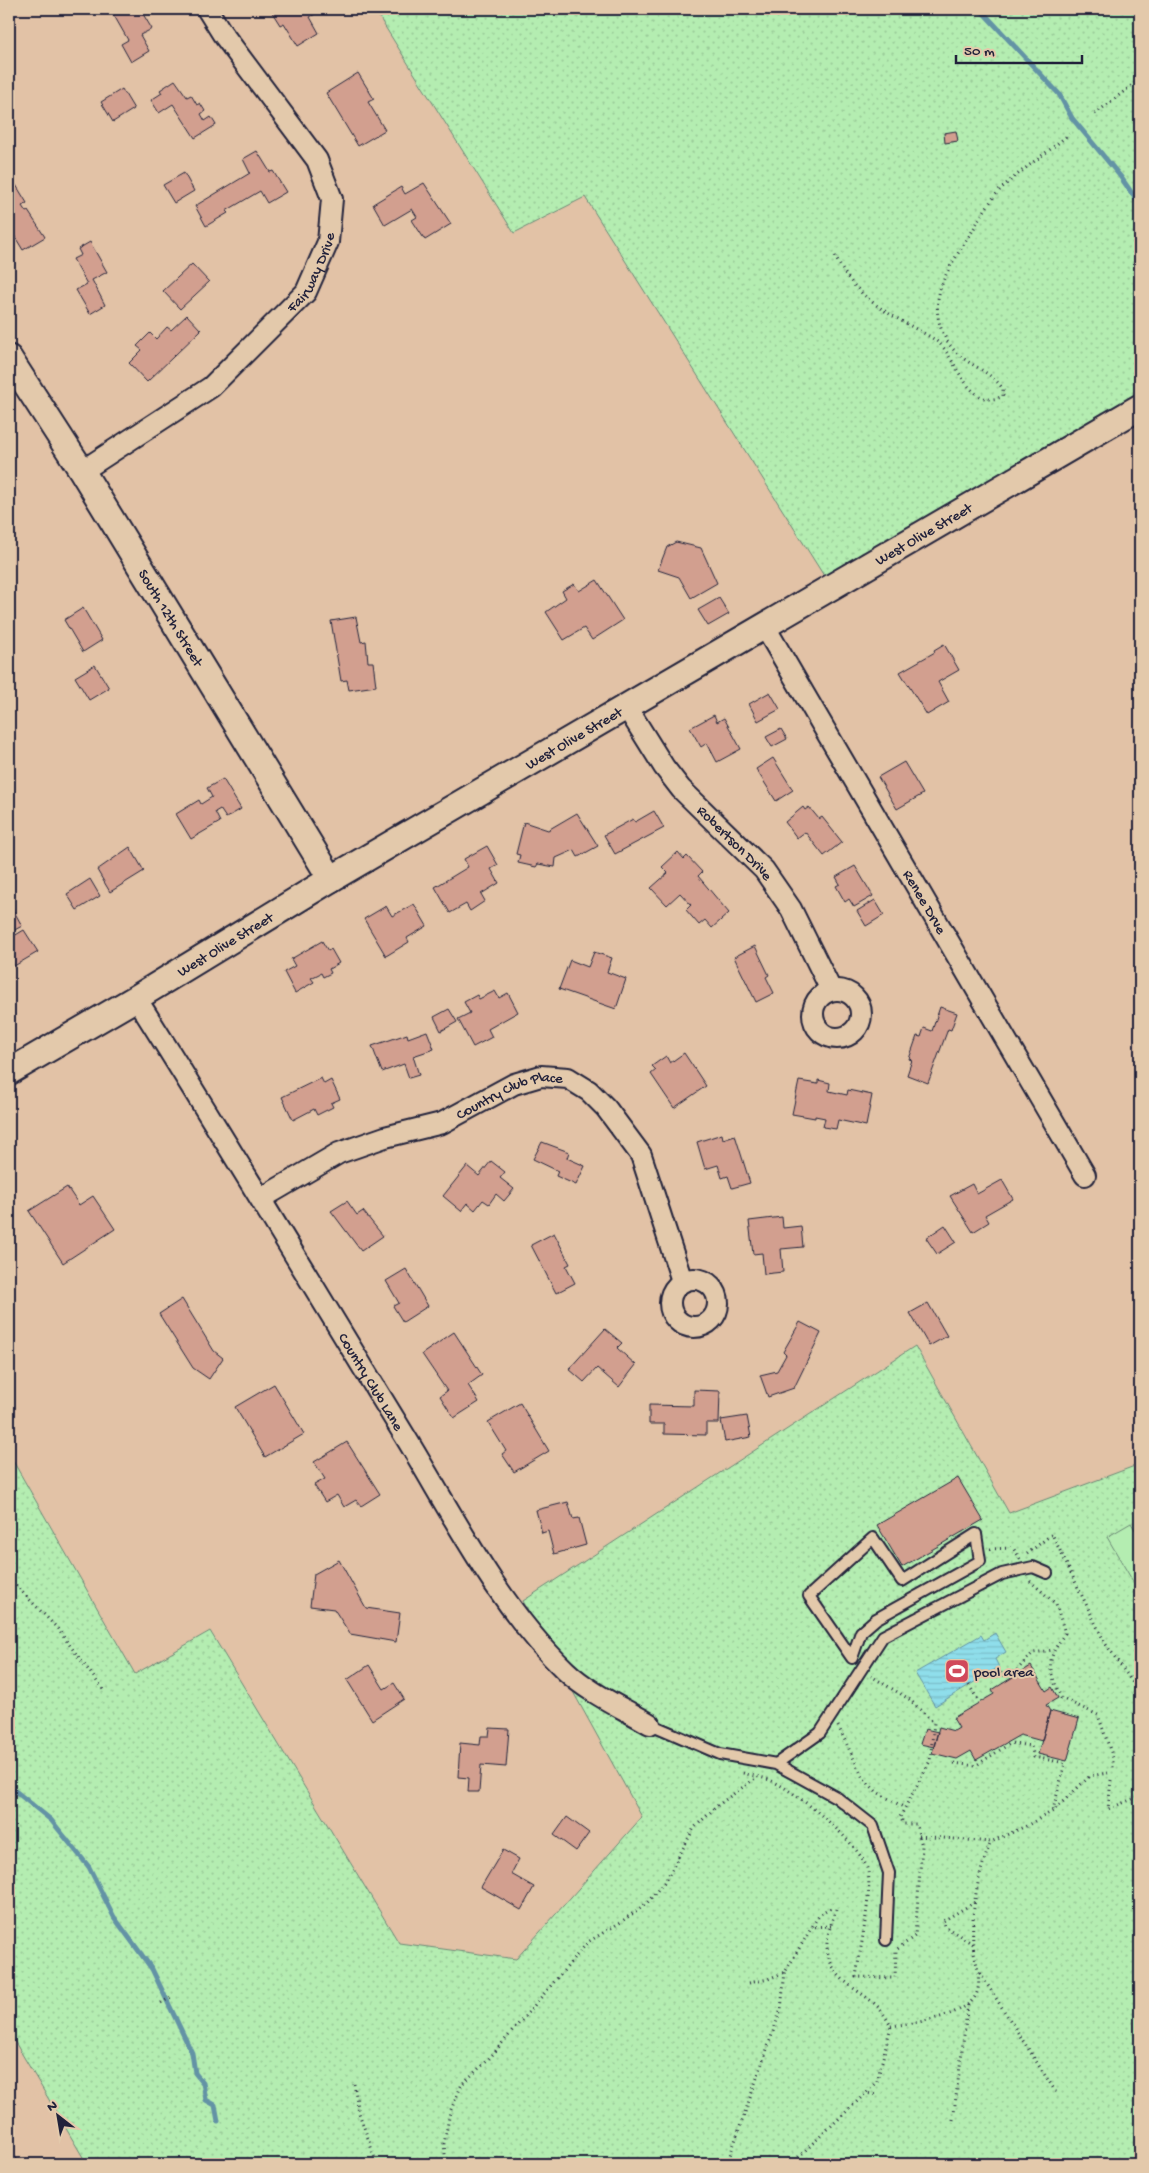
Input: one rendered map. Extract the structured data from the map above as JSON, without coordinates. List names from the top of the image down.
{
  "streets": {
    "street": [
      "Fairway Drive",
      "West Olive Street",
      "South 12th Street",
      "Robertson Drive",
      "Renee Drve",
      "Country Club Place",
      "Country Club Lane"
    ]
  },
  "crossings": [
    ["Fairway Drive", "South 12th Street"],
    ["West Olive Street", "South 12th Street"],
    ["West Olive Street", "Robertson Drive"],
    ["West Olive Street", "Renee Drve"],
    ["West Olive Street", "Country Club Lane"],
    ["Country Club Place", "Country Club Lane"]
  ],
  "places": {
    "sports": ["pool area"]
  },
  "scale_bar": "50 m",
  "north": "top left"
}
